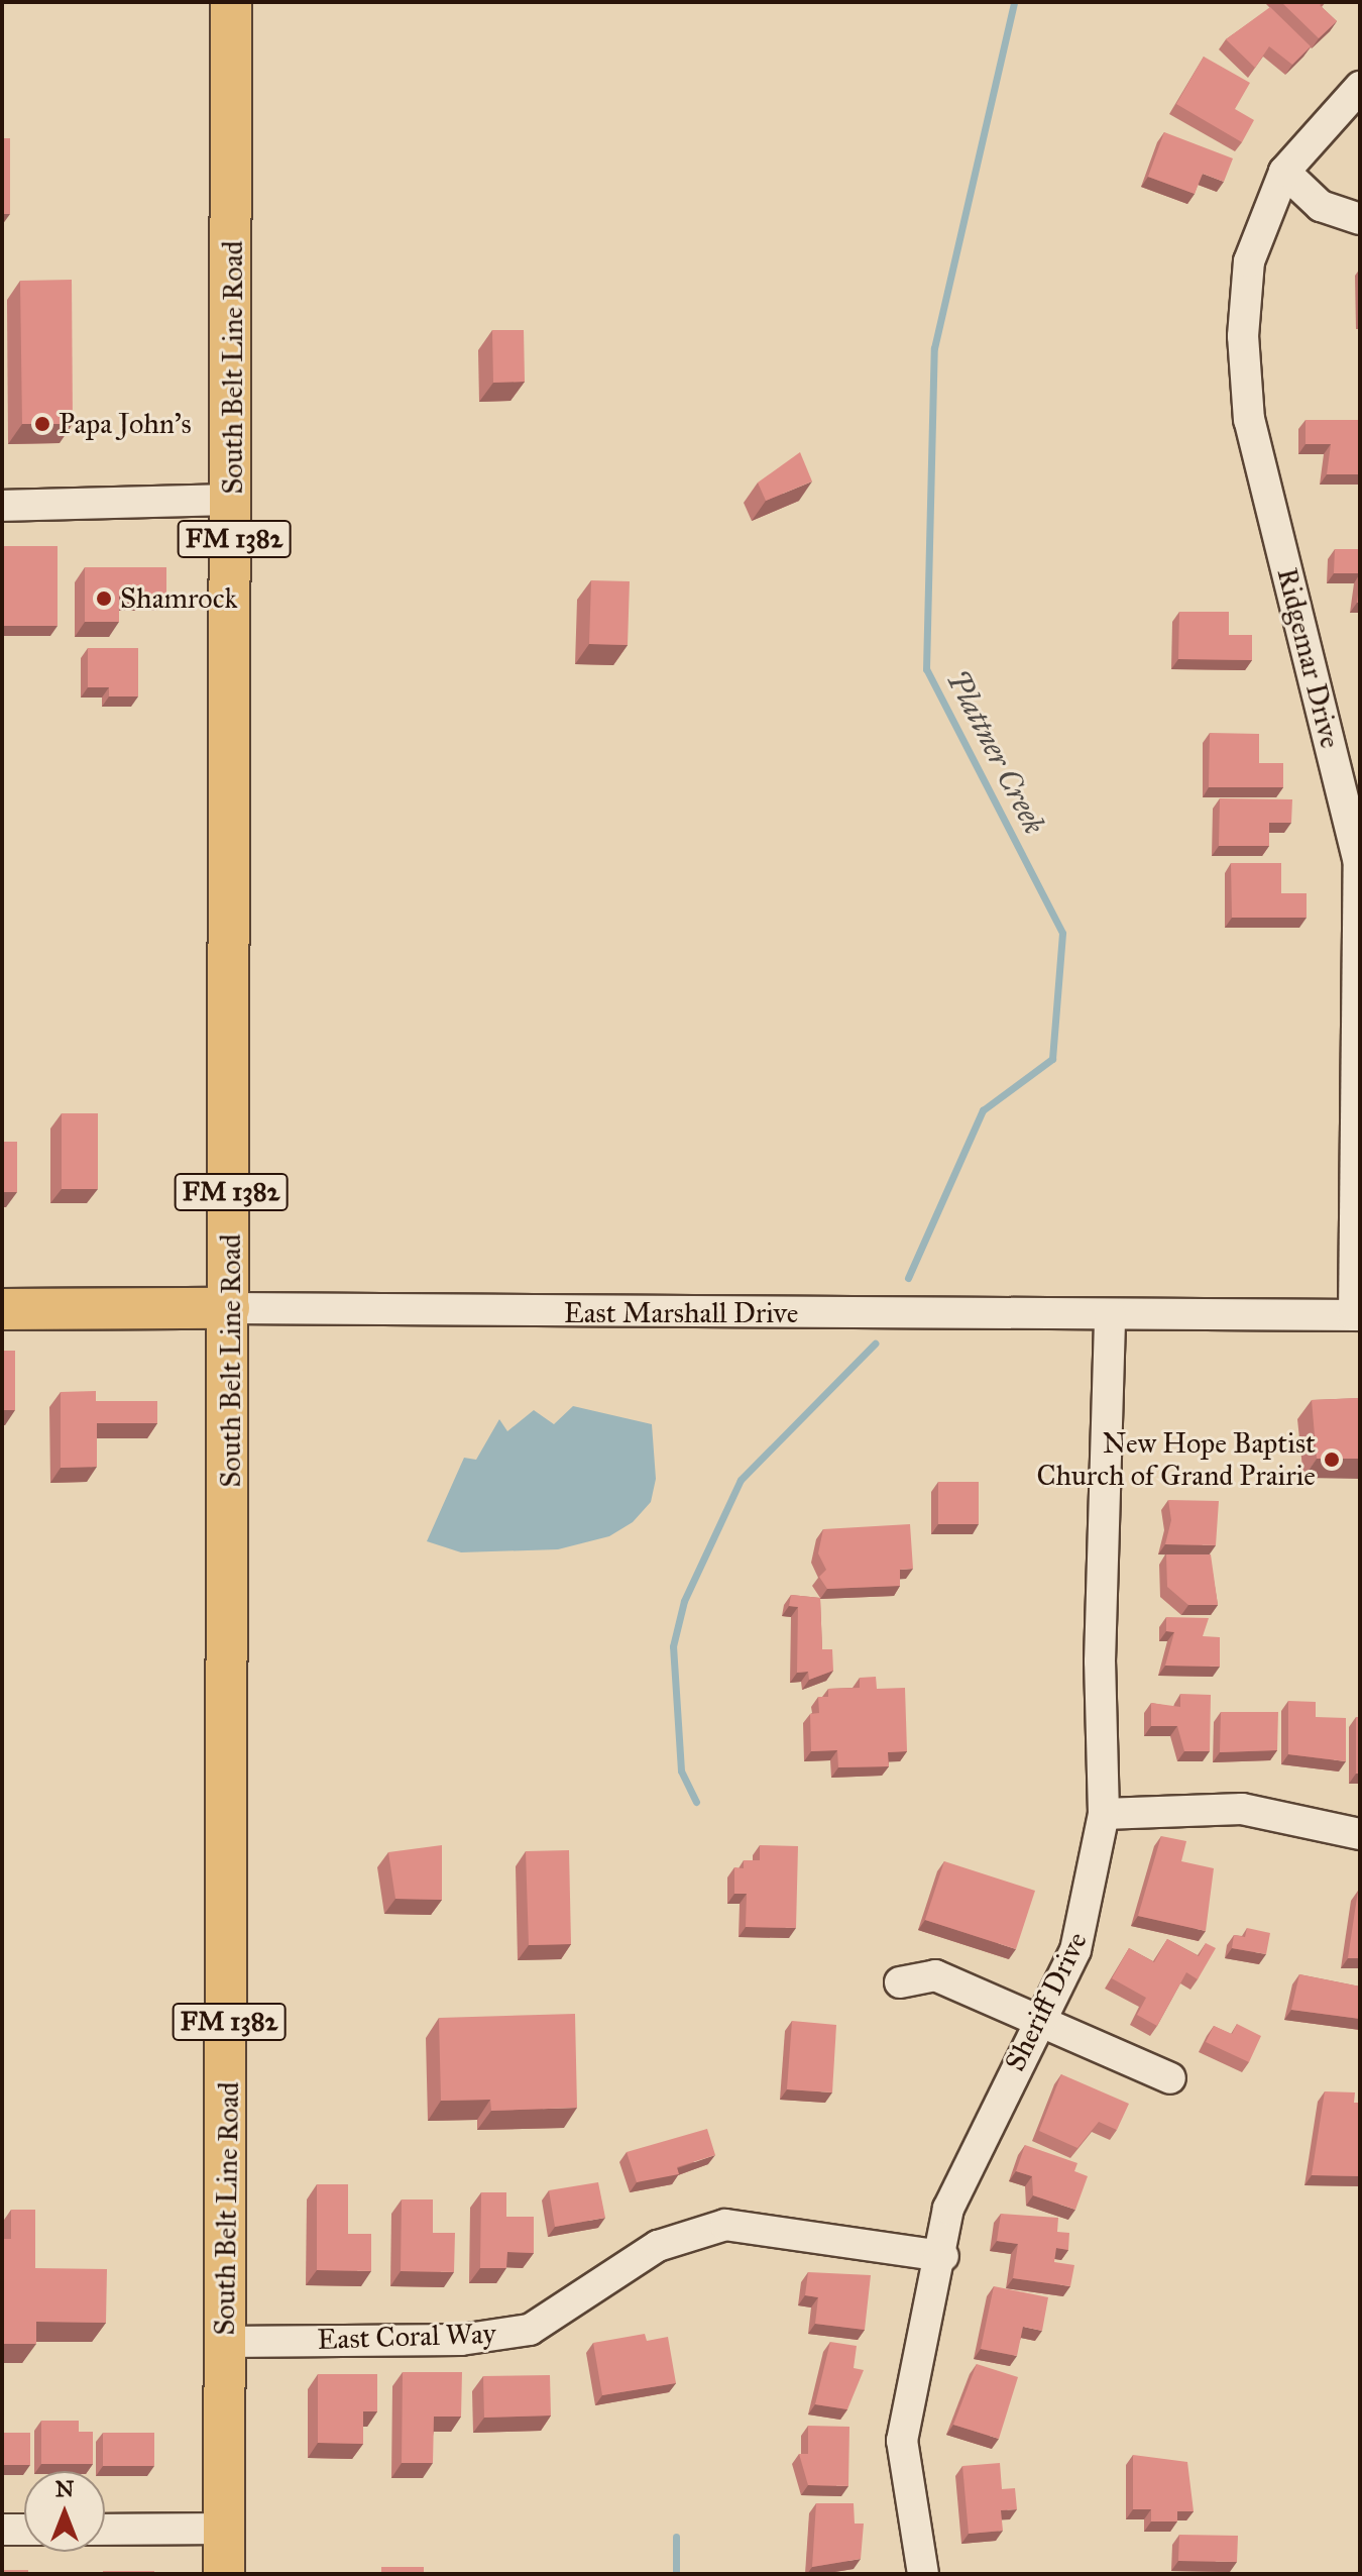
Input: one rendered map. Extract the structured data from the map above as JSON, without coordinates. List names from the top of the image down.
{
  "streets": {
    "main road": ["South Belt Line Road", "FM 1382", "East Marshall Drive"],
    "street": ["Ridgemar Drive", "Sheriff Drive", "East Coral Way"]
  },
  "crossings": [
    ["South Belt Line Road", "East Marshall Drive"],
    ["South Belt Line Road", "East Coral Way"],
    ["Ridgemar Drive", "East Marshall Drive"],
    ["East Marshall Drive", "Sheriff Drive"],
    ["Sheriff Drive", "East Coral Way"]
  ],
  "water": ["Plattner Creek"],
  "places": ["Papa John's", "Shamrock", "New Hope Baptist Church of Grand Prairie"],
  "north": "top"
}
